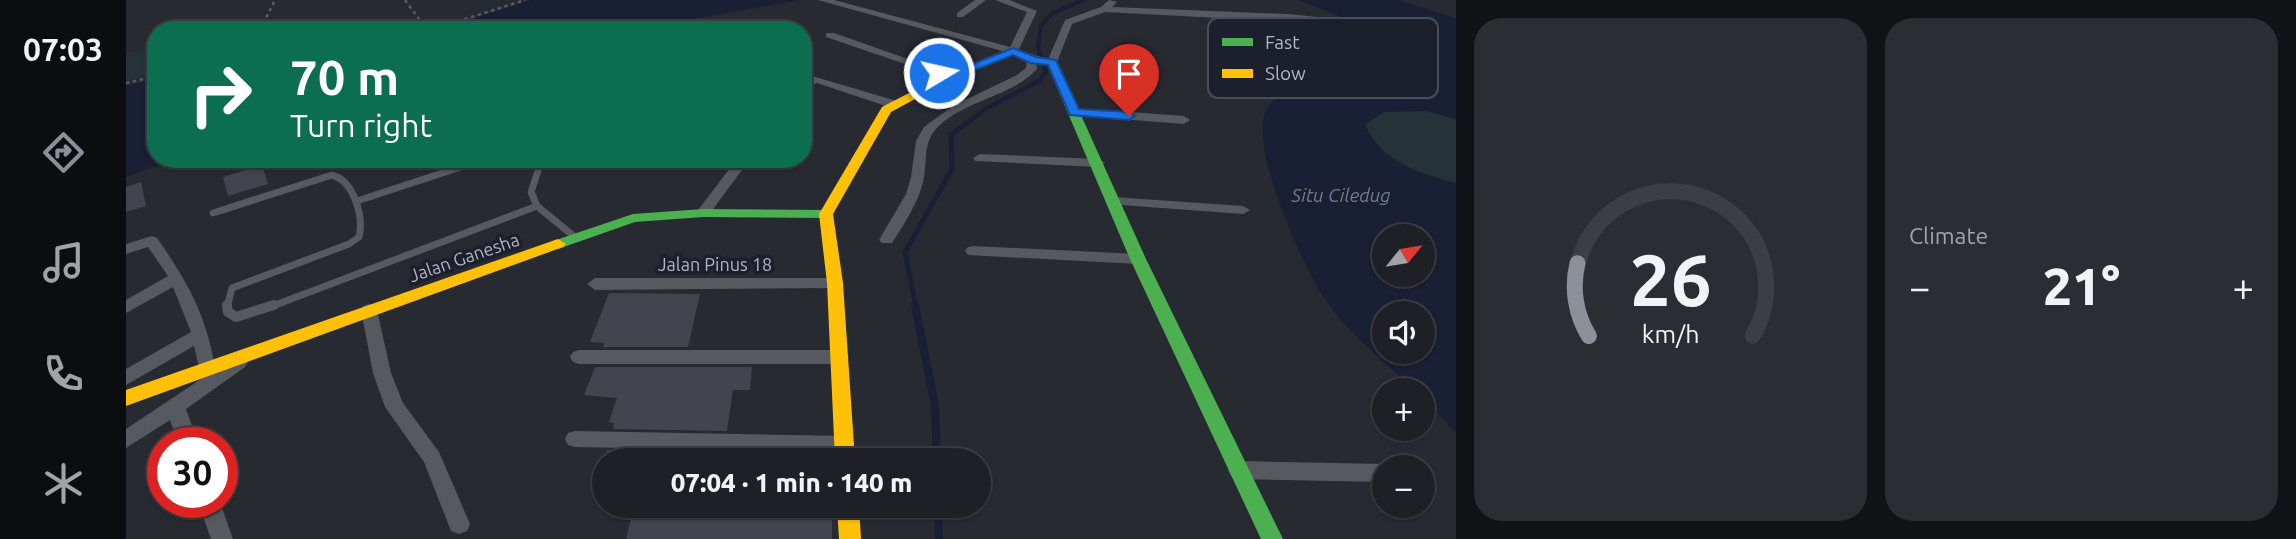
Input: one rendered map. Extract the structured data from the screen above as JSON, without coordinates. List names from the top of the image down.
{
  "streets": {
    "street": ["Jalan Ganesha", "Jalan Pinus 18"]
  },
  "water": ["Situ Ciledug"],
  "legend": ["Fast", "Slow"],
  "north": "top right",
  "page": {
    "tabs": "07:03",
    "tile": "Climate",
    "turn": ["70 m", "Turn right"],
    "map_buttons": ["+", "−"],
    "heat": ["−", "21°", "+"],
    "limit": "30",
    "trip": "07:04 · 1 min · 140 m",
    "gauge": ["26", "km/h"]
  }
}
